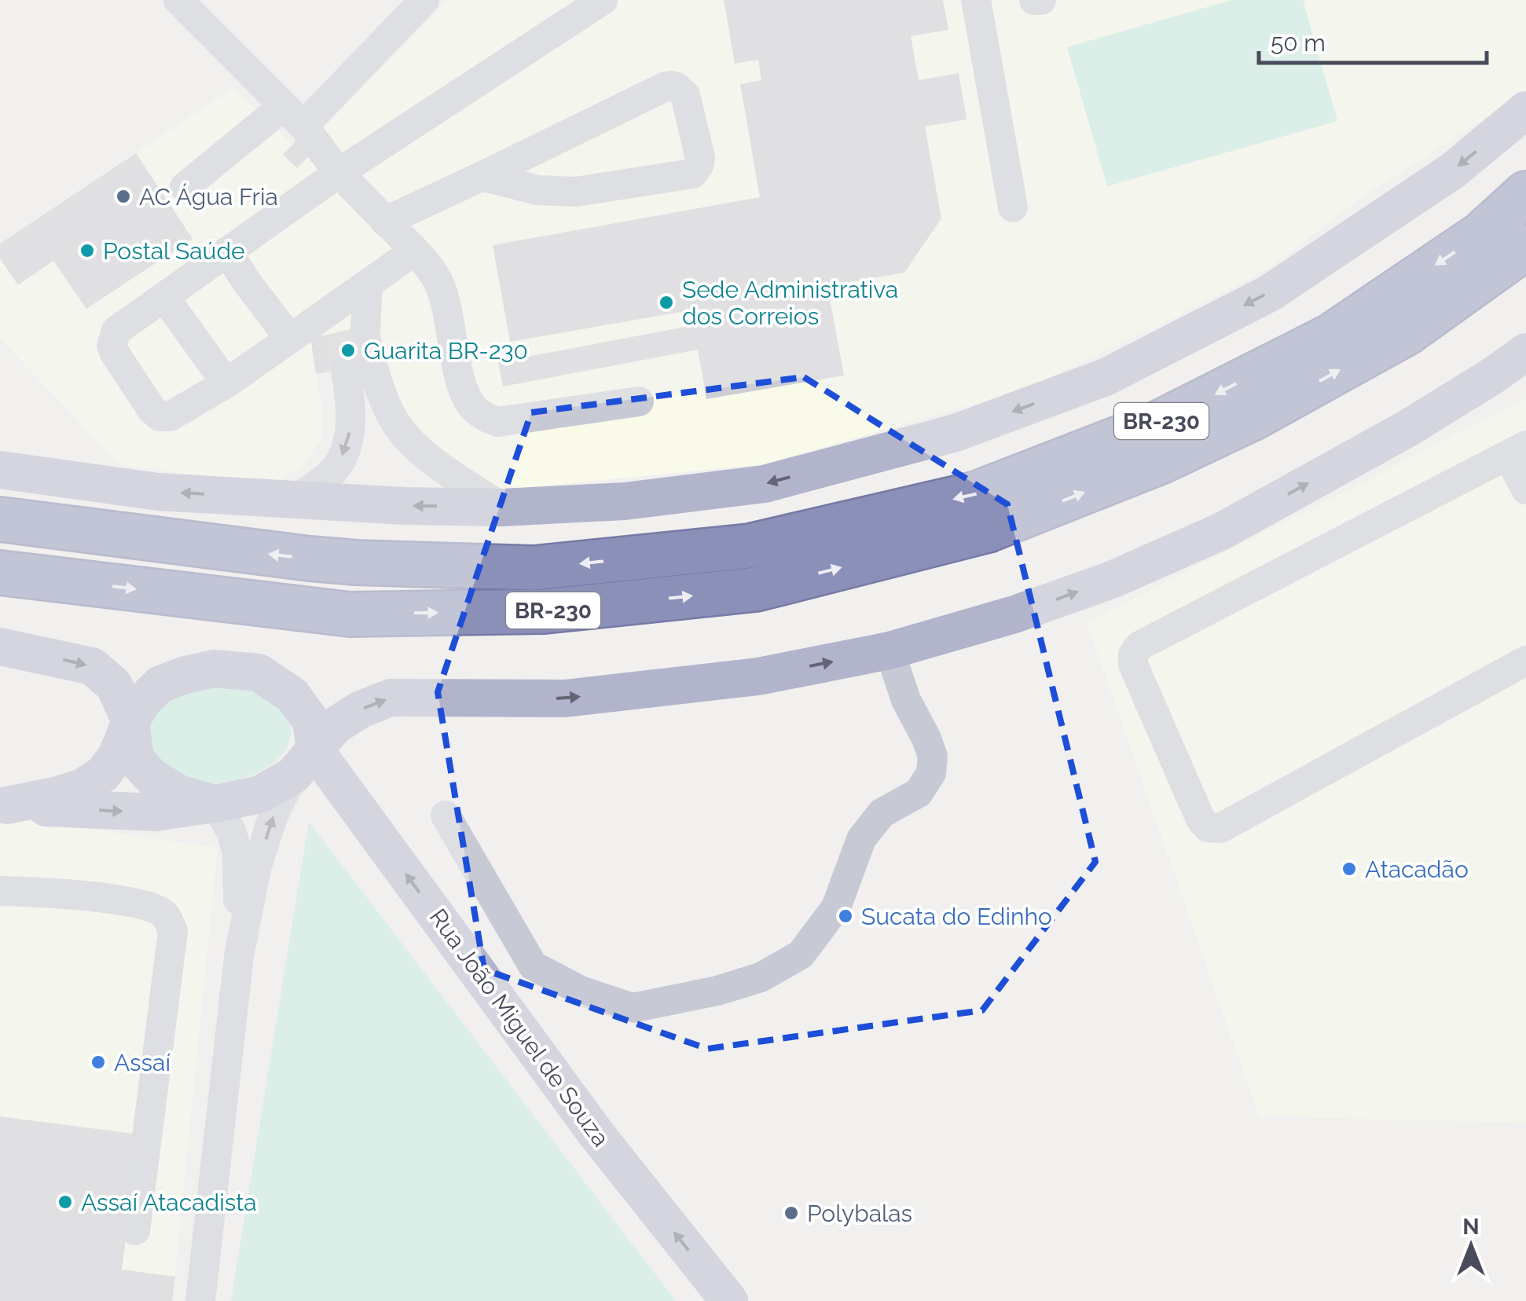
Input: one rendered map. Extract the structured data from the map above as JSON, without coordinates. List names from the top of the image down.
{
  "streets": {
    "highway": ["BR-230"],
    "main road": ["Rua João Miguel de Souza"]
  },
  "one_way": ["Rua João Miguel de Souza"],
  "places": [
    "AC Água Fria",
    "Postal Saúde",
    "Sede Administrativa dos Correios",
    "Guarita BR-230",
    "Atacadão",
    "Sucata do Edinho",
    "Assaí",
    "Assaí Atacadista",
    "Polybalas"
  ],
  "scale_bar": "50 m",
  "north": "top"
}
